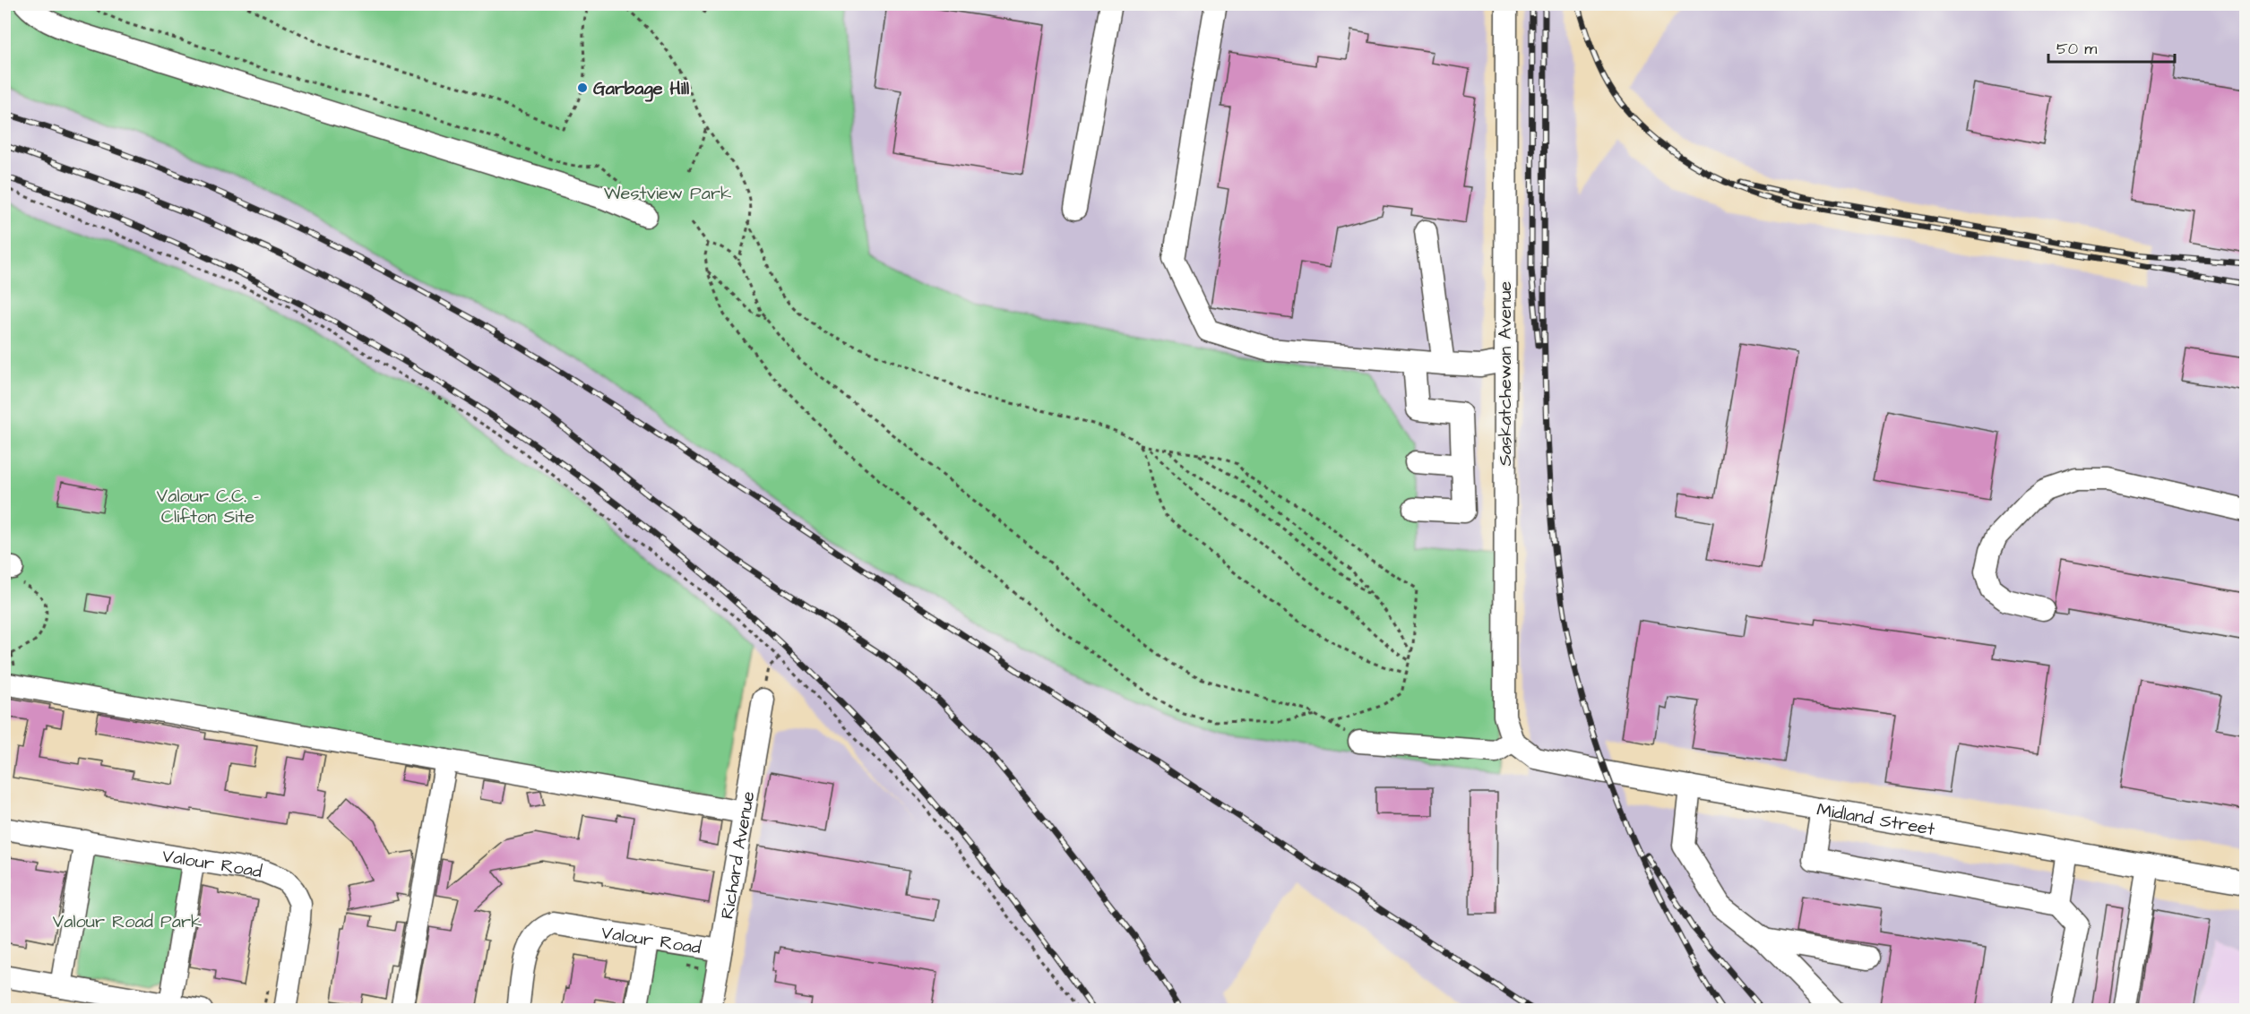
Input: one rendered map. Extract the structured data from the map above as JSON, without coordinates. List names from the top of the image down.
{
  "streets": {
    "street": [
      "Saskatchewan Avenue",
      "Midland Street",
      "Richard Avenue",
      "Valour Road"
    ]
  },
  "crossings": [
    ["Saskatchewan Avenue", "Midland Street"],
    ["Richard Avenue", "Valour Road"]
  ],
  "parks": ["Westview Park", "Valour C.C. - Clifton Site", "Valour Road Park"],
  "places": ["Garbage Hill"],
  "scale_bar": "50 m"
}
